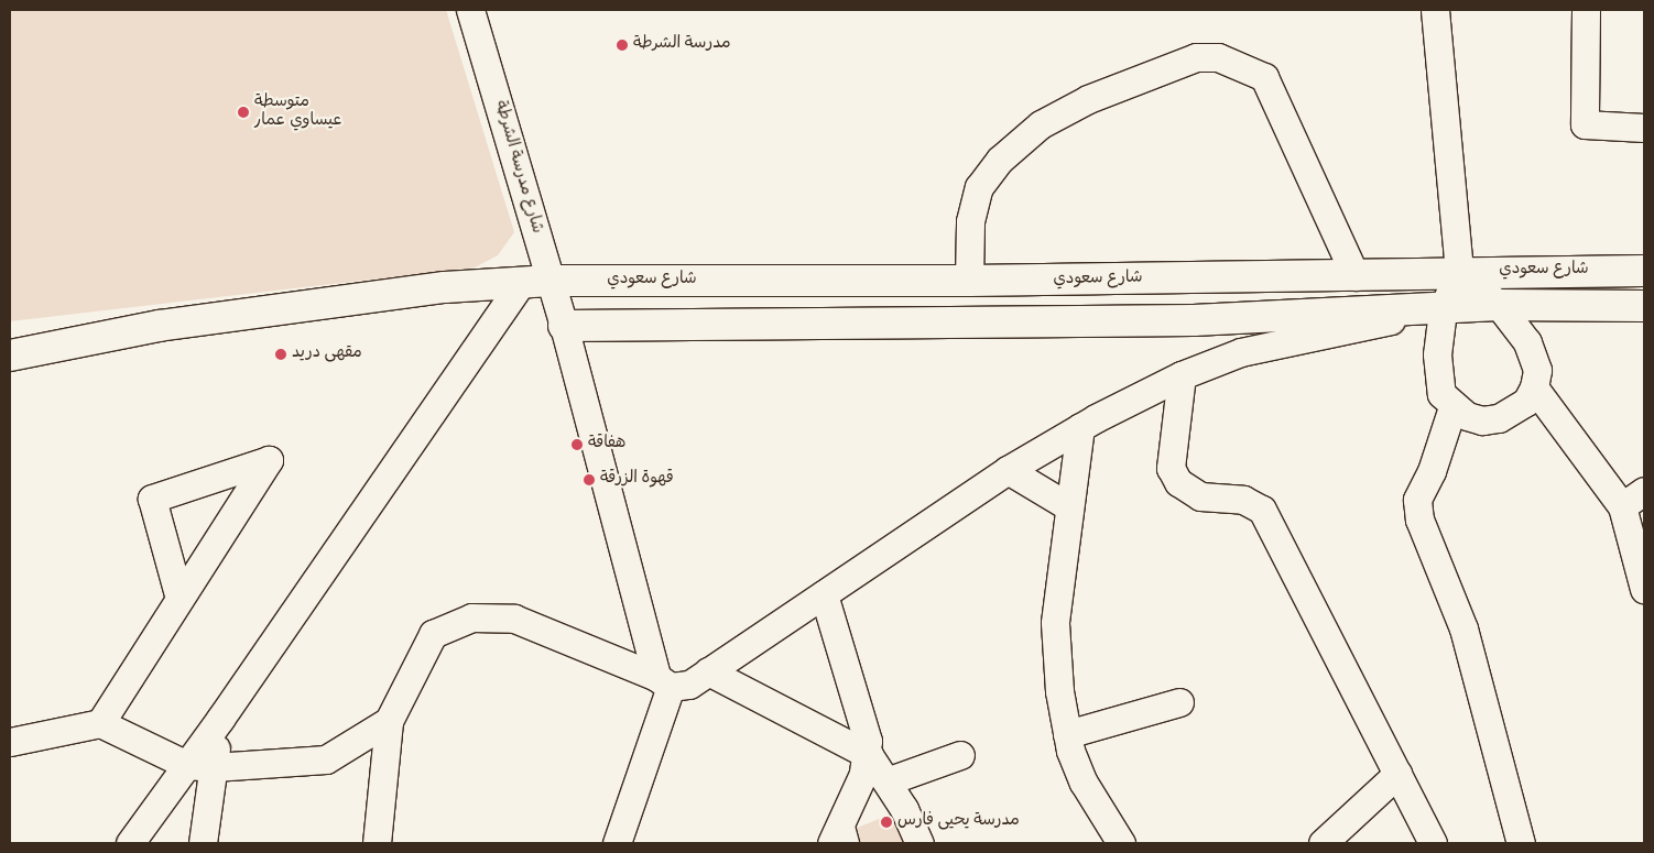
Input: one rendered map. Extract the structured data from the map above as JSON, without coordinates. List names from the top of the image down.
{
  "streets": {
    "main road": ["شارع سعودي"],
    "street": ["شارع مدرسة الشرطة"]
  },
  "crossings": [
    ["شارع مدرسة الشرطة", "شارع سعودي"]
  ],
  "places": [
    "مدرسة الشرطة",
    "متوسطة عيساوي عمار",
    "مقهى دريد",
    "هفاقة",
    "قهوة الزرقة",
    "مدرسة يحيى فارس"
  ]
}
